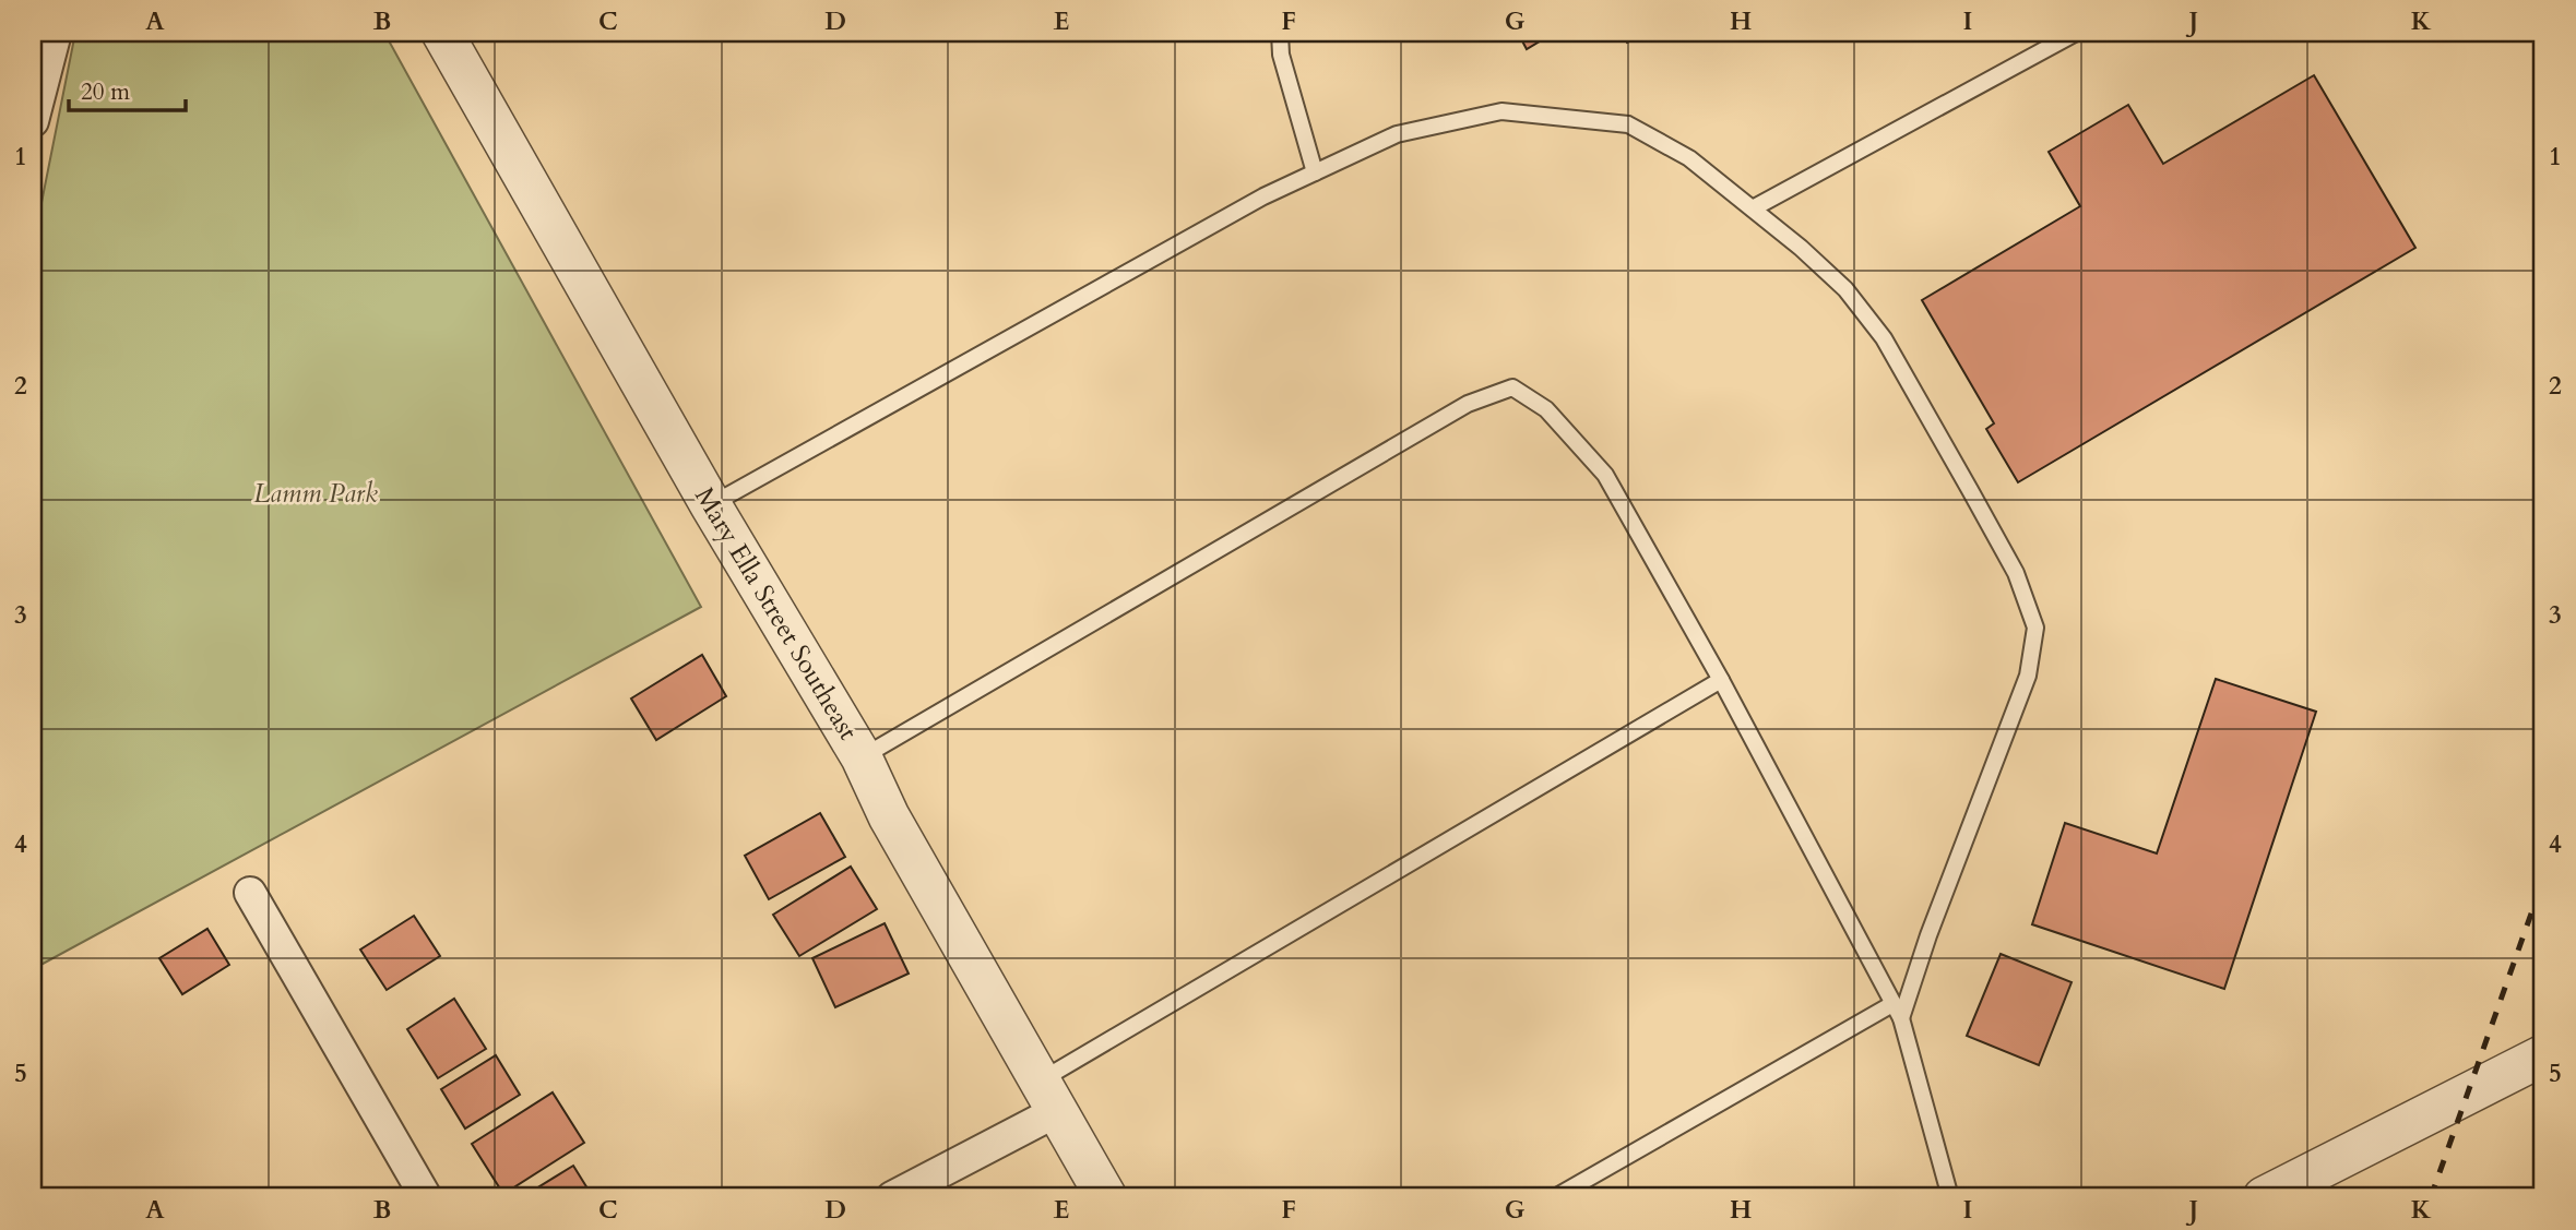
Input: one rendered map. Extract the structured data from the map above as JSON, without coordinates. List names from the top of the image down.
{
  "streets": {
    "street": ["Mary Ella Street Southeast"]
  },
  "parks": ["Lamm Park"],
  "scale_bar": "20 m",
  "grid": {
    "columns": [
      "A",
      "B",
      "C",
      "D",
      "E",
      "F",
      "G",
      "H",
      "I",
      "J",
      "K"
    ],
    "rows": [
      "1",
      "2",
      "3",
      "4",
      "5"
    ]
  }
}
